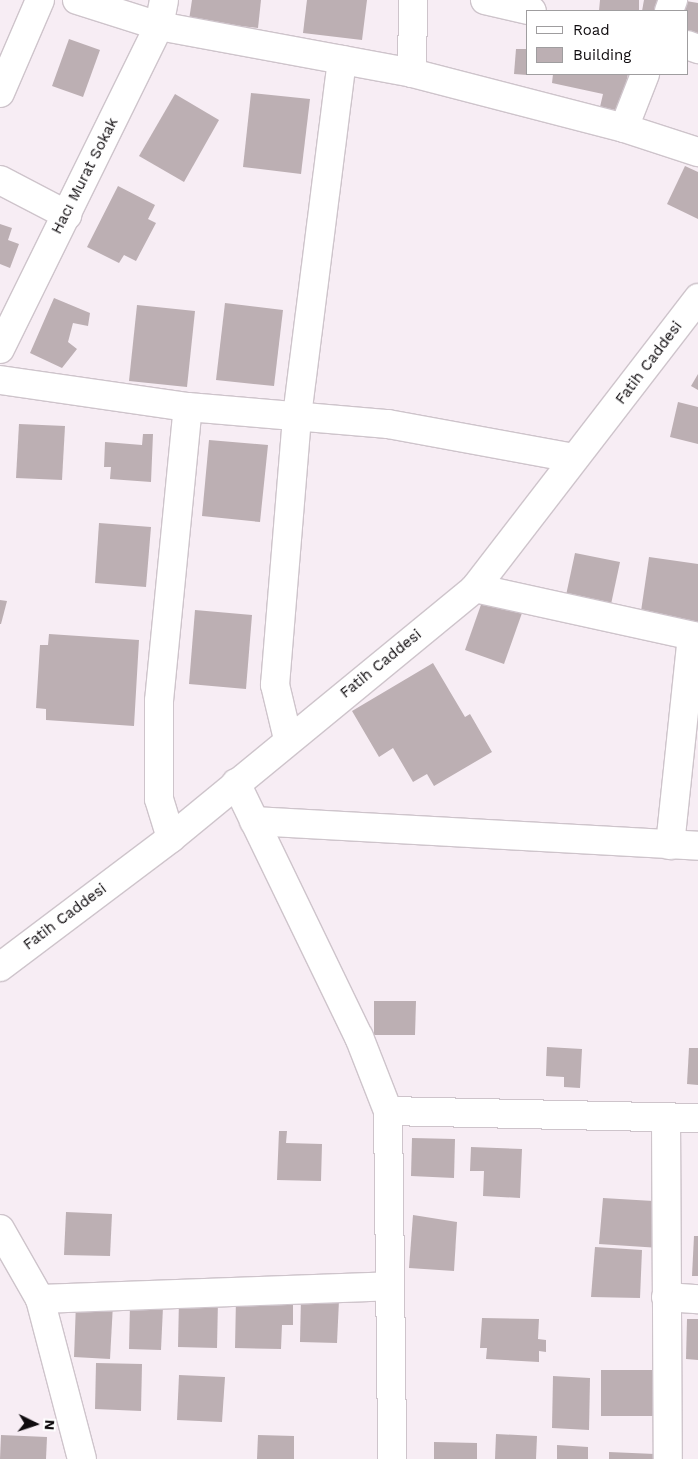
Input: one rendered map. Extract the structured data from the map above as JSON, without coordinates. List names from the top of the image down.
{
  "streets": {
    "street": ["Hacı Murat Sokak", "Fatih Caddesi"]
  },
  "legend": ["Road", "Building"],
  "north": "right"
}
